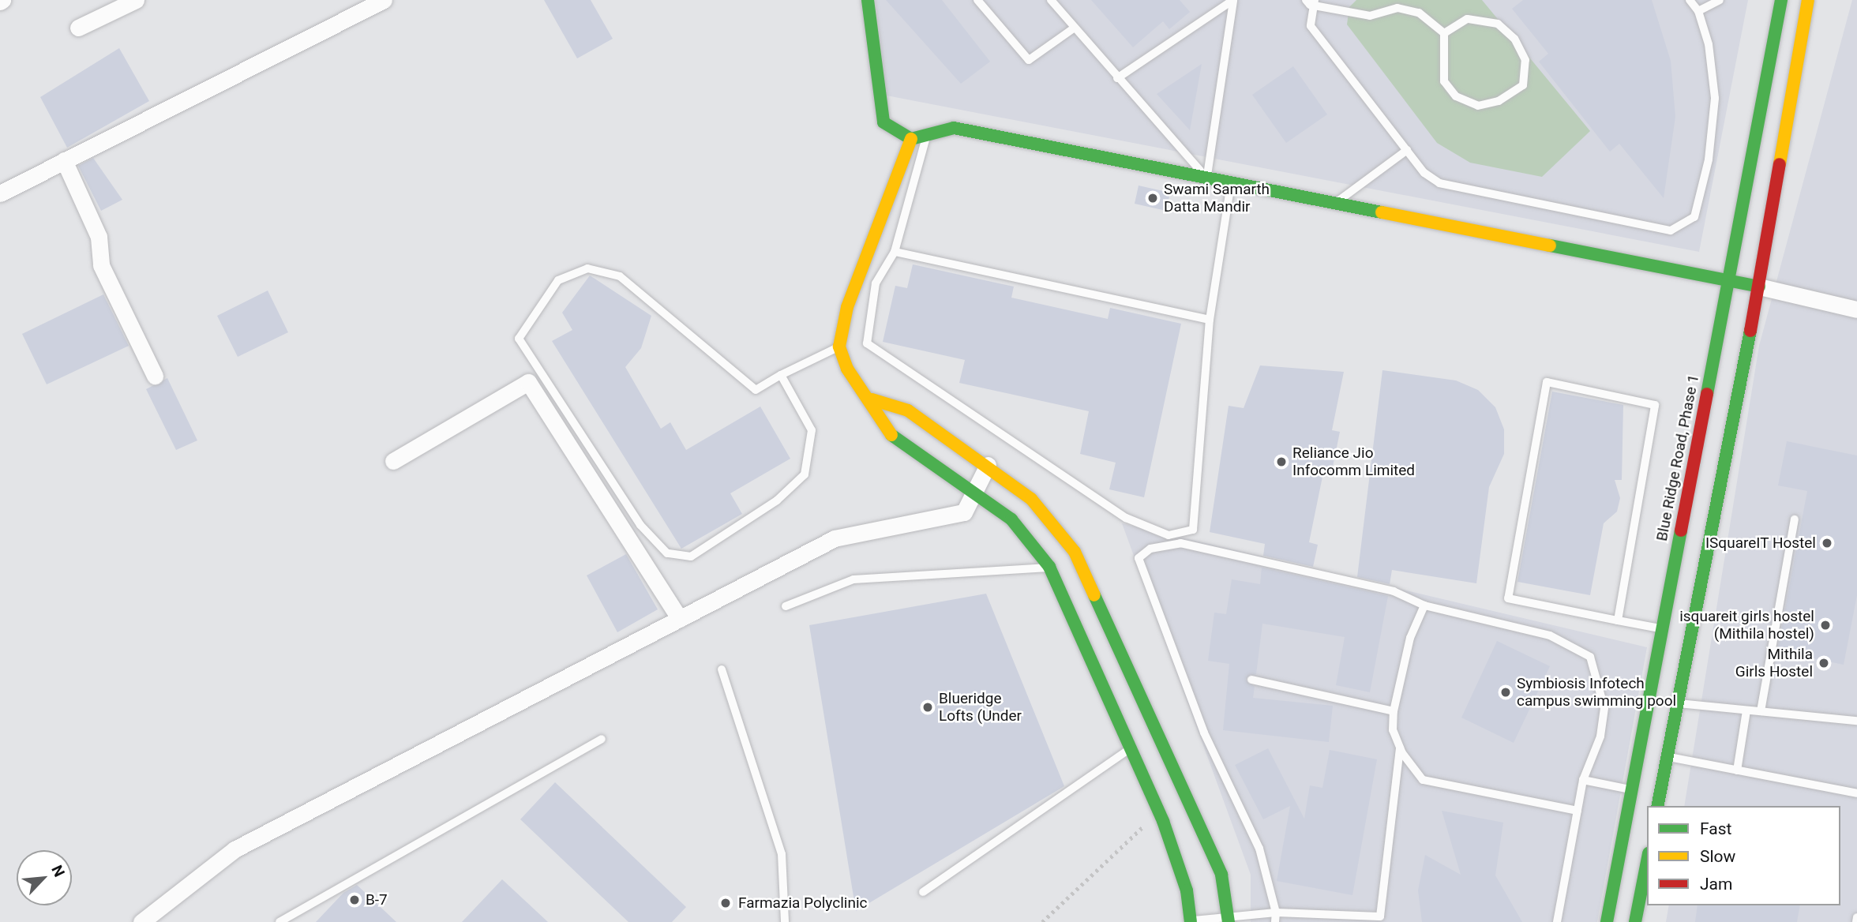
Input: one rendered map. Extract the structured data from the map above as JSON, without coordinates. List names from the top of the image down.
{
  "streets": {
    "street": ["Blue Ridge Road, Phase 1"]
  },
  "places": [
    "Swami Samarth Datta Mandir",
    "Reliance Jio Infocomm Limited",
    "ISquareIT Hostel",
    "isquareit girls hostel (Mithila hostel)",
    "Mithila Girls Hostel",
    "Symbiosis Infotech campus swimming pool",
    "Blueridge Lofts (Under",
    "B-7",
    "Farmazia Polyclinic"
  ],
  "legend": ["Fast", "Slow", "Jam"],
  "north": "top right"
}
